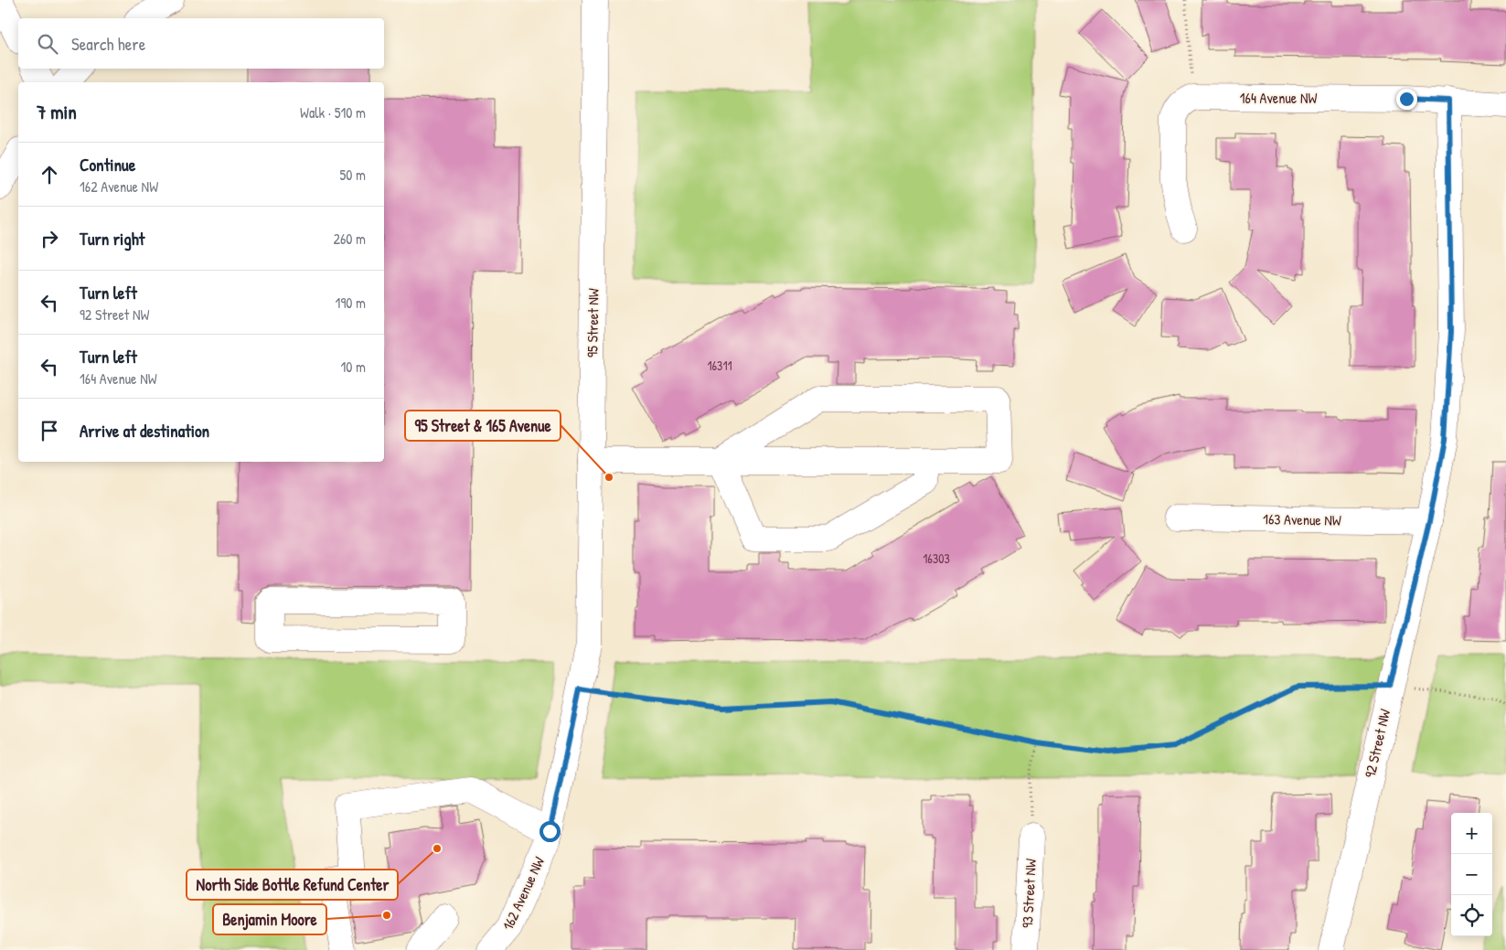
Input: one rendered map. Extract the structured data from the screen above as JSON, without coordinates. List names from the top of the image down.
{
  "streets": {
    "street": [
      "164 Avenue NW",
      "95 Street NW",
      "163 Avenue NW",
      "92 Street NW",
      "162 Avenue NW",
      "93 Street NW"
    ]
  },
  "crossings": [
    ["164 Avenue NW", "92 Street NW"],
    ["95 Street NW", "162 Avenue NW"],
    ["163 Avenue NW", "92 Street NW"]
  ],
  "places": ["95 Street & 165 Avenue", "North Side Bottle Refund Center", "Benjamin Moore"],
  "house_numbers": ["16311", "16303"],
  "page": {
    "search": "Search here",
    "heading": ["7 min", "Walk · 510 m"],
    "list": [
      ["Continue", "162 Avenue NW", "50 m"],
      ["Turn right", "260 m"],
      ["Turn left", "92 Street NW", "190 m"],
      ["Turn left", "164 Avenue NW", "10 m"],
      "Arrive at destination"
    ],
    "map_buttons": ["+", "−"]
  }
}
